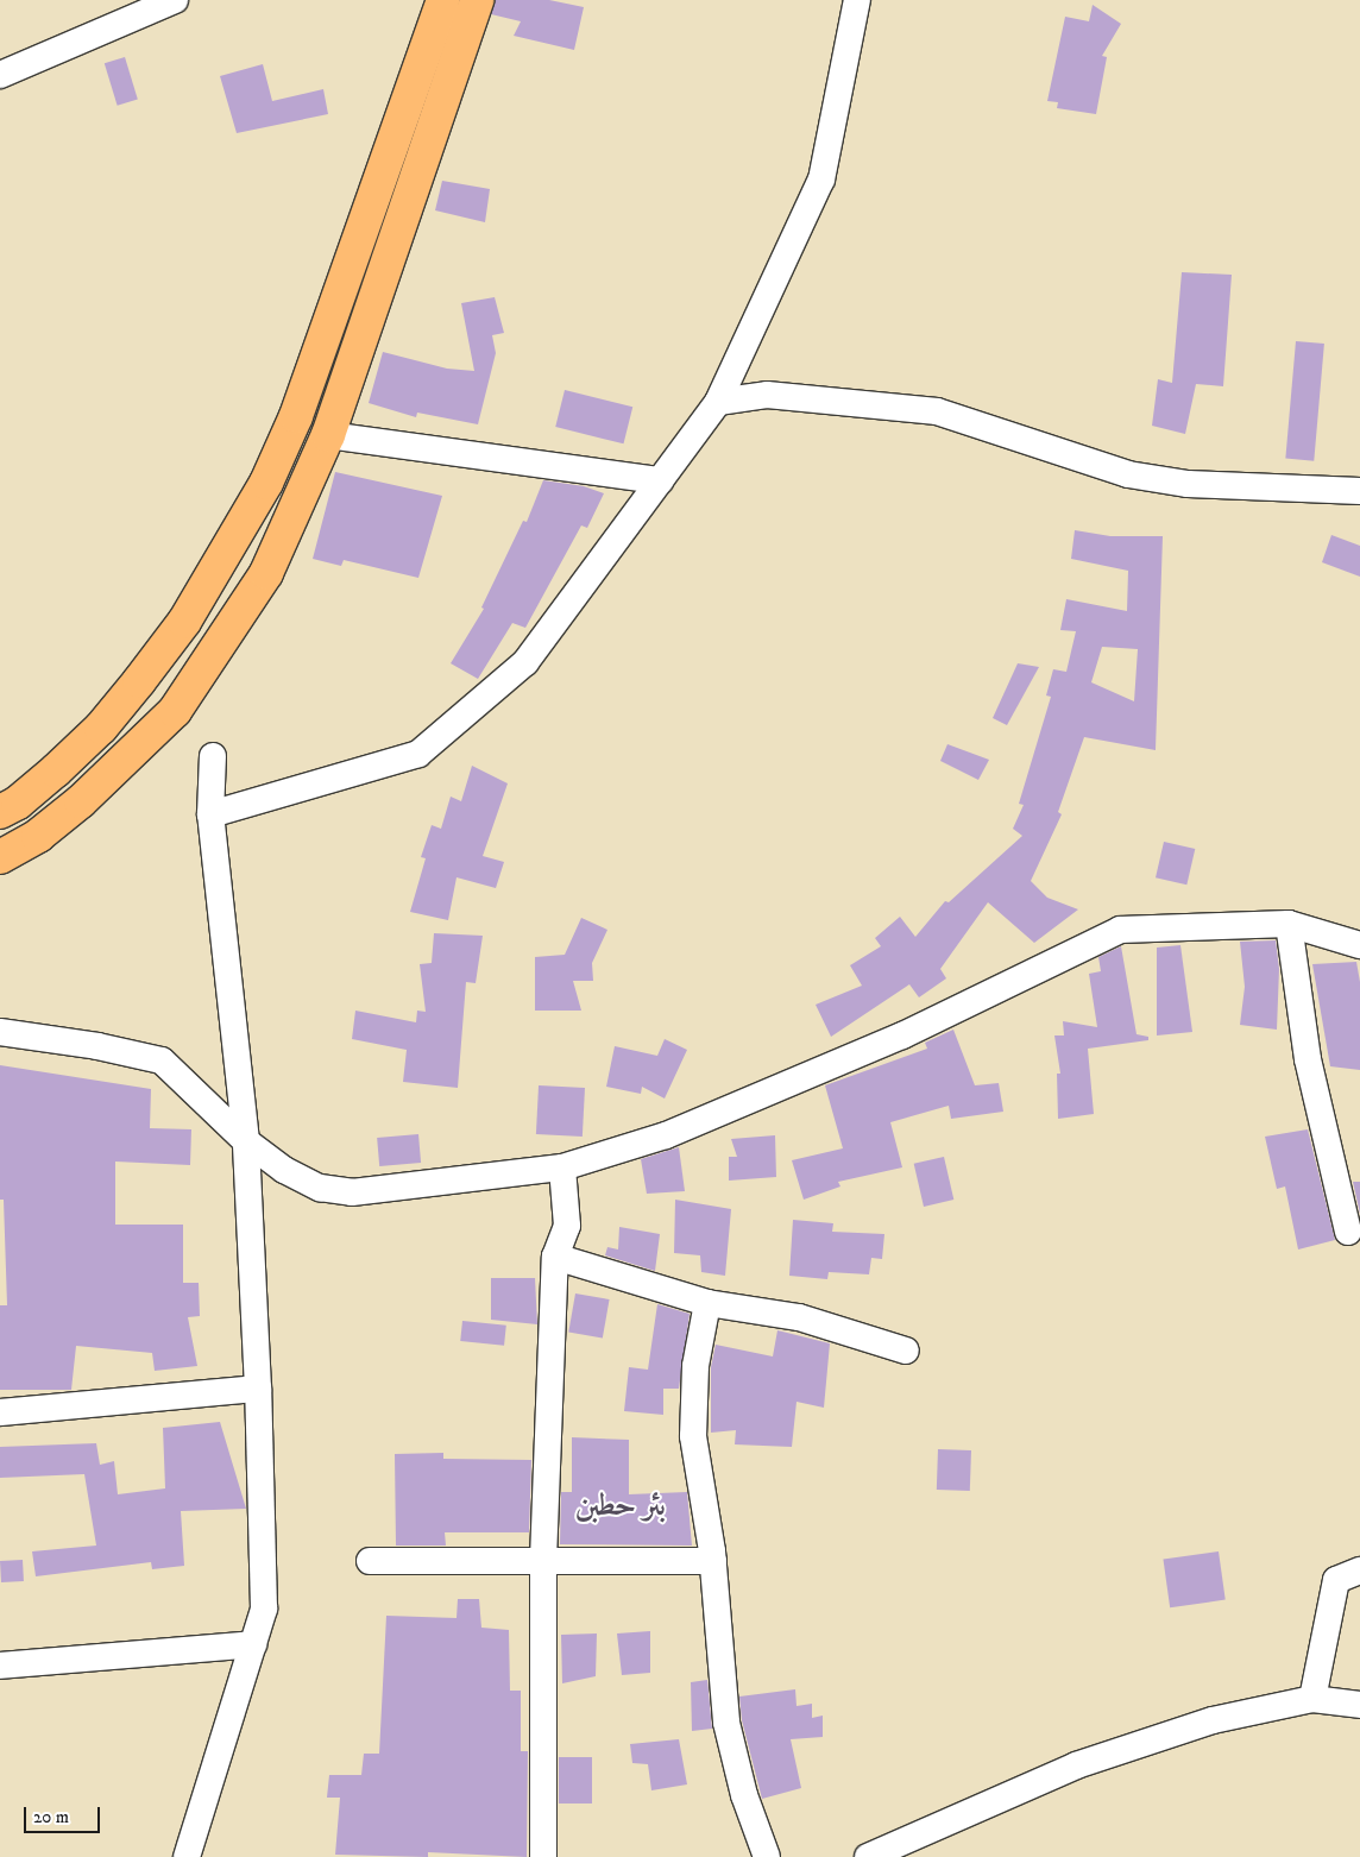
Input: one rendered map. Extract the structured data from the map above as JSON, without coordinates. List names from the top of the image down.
{
  "districts": ["بئر حطبن"],
  "scale_bar": "20 m"
}
